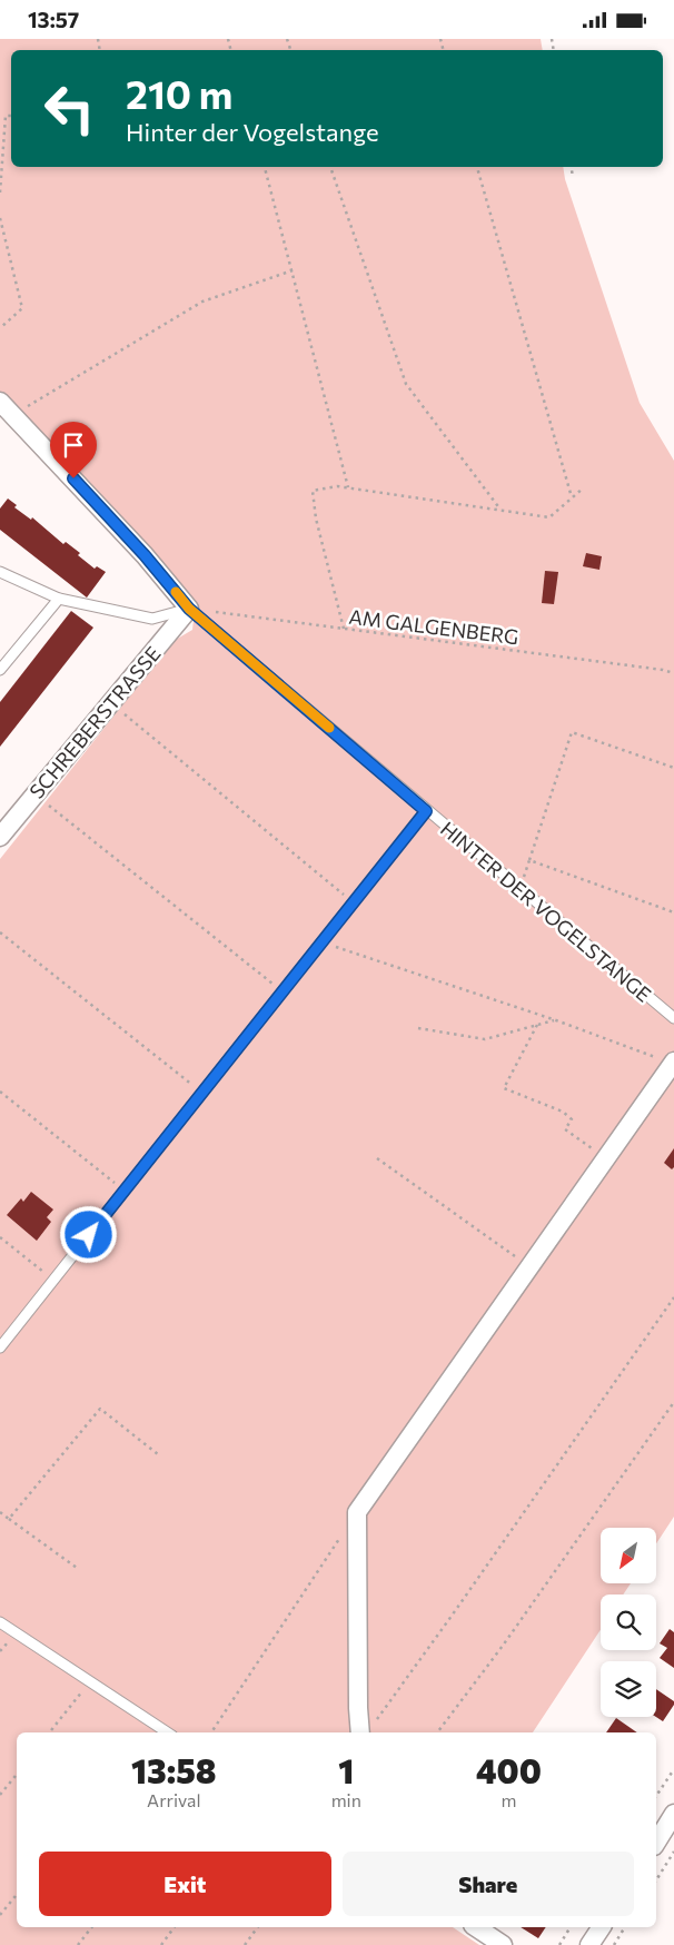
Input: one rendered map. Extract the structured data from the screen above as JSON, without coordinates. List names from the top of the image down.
{
  "streets": {
    "street": ["SCHREBERSTRASSE"],
    "lane": ["HINTER DER VOGELSTANGE"],
    "path": ["AM GALGENBERG"]
  },
  "crossings": [
    ["AM GALGENBERG", "SCHREBERSTRASSE"],
    ["AM GALGENBERG", "HINTER DER VOGELSTANGE"],
    ["SCHREBERSTRASSE", "HINTER DER VOGELSTANGE"]
  ],
  "north": "bottom left",
  "page": {
    "status": "13:57",
    "turn": ["210 m", "Hinter der Vogelstange"],
    "eta": [
      "13:58",
      "Arrival",
      "1",
      "min",
      "400",
      "m"
    ],
    "buttons": ["Exit", "Share"]
  }
}
